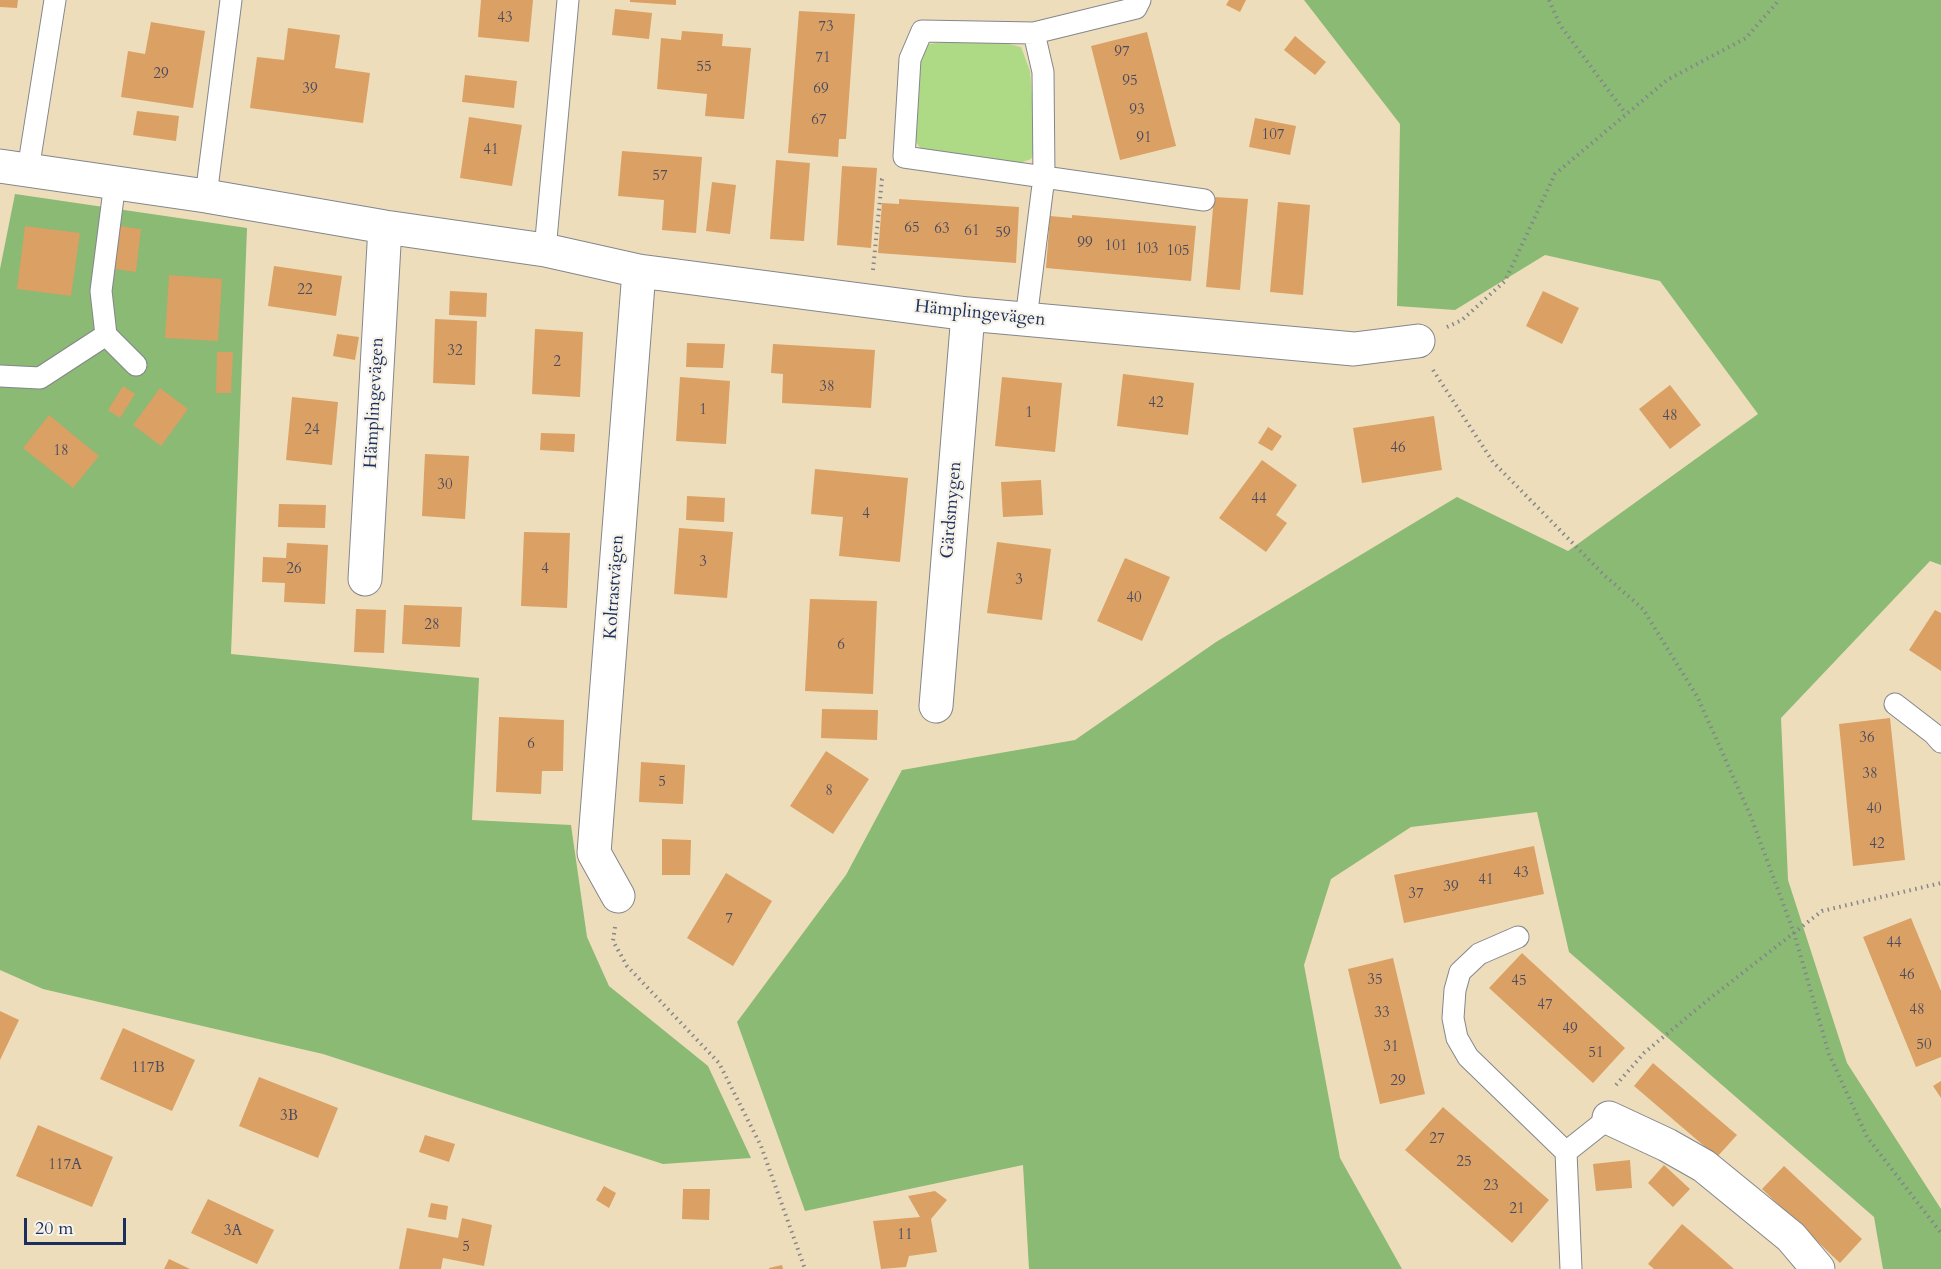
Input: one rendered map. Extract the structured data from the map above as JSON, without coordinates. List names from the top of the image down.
{
  "streets": {
    "street": ["Hämplingevägen", "Gärdsmygen", "Koltrastvägen"]
  },
  "crossings": [
    ["Hämplingevägen", "Gärdsmygen"],
    ["Hämplingevägen", "Koltrastvägen"]
  ],
  "house_numbers": [
    "43",
    "73",
    "97",
    "71",
    "55",
    "29",
    "95",
    "39",
    "69",
    "93",
    "67",
    "107",
    "91",
    "41",
    "57",
    "65",
    "63",
    "61",
    "59",
    "99",
    "101",
    "103",
    "105",
    "22",
    "32",
    "2",
    "38",
    "42",
    "1",
    "1",
    "48",
    "24",
    "46",
    "18",
    "30",
    "44",
    "4",
    "3",
    "26",
    "4",
    "3",
    "40",
    "28",
    "6",
    "36",
    "6",
    "38",
    "5",
    "8",
    "40",
    "42",
    "43",
    "41",
    "39",
    "37",
    "7",
    "44",
    "46",
    "35",
    "45",
    "47",
    "48",
    "33",
    "49",
    "50",
    "31",
    "51",
    "117B",
    "29",
    "3B",
    "27",
    "25",
    "117A",
    "23",
    "21",
    "3A",
    "11",
    "5"
  ],
  "scale_bar": "20 m"
}
